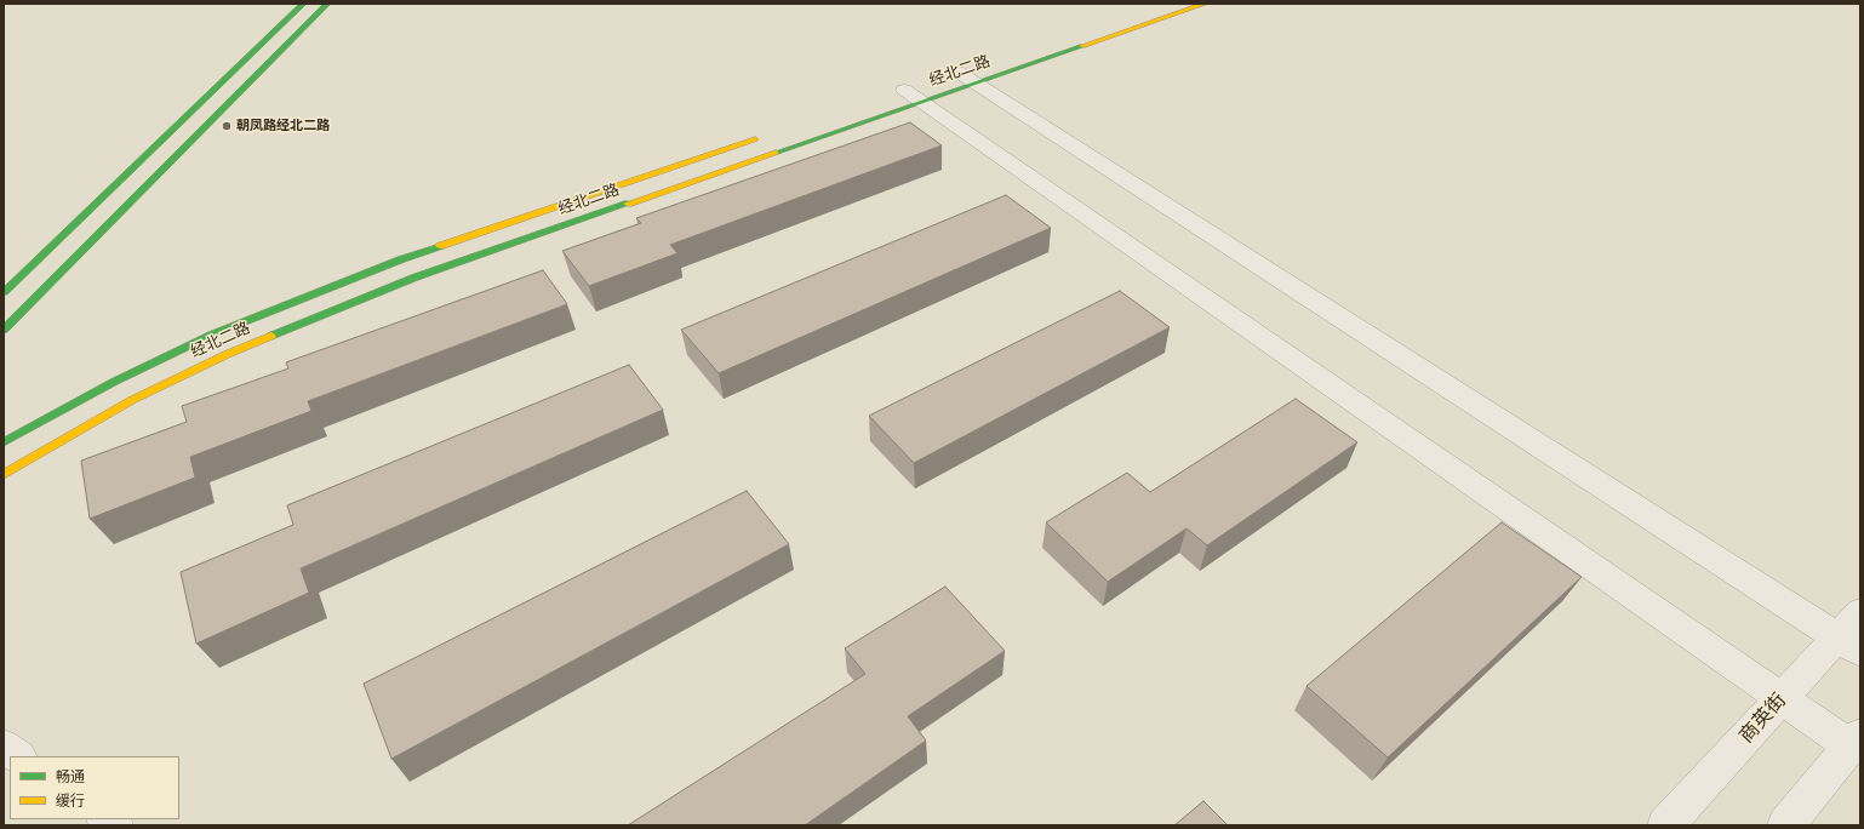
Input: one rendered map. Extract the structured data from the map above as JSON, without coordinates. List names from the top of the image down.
{
  "streets": {
    "street": ["经北二路", "商英街"]
  },
  "places": ["朝凤路经北二路"],
  "legend": ["畅通", "缓行"]
}
